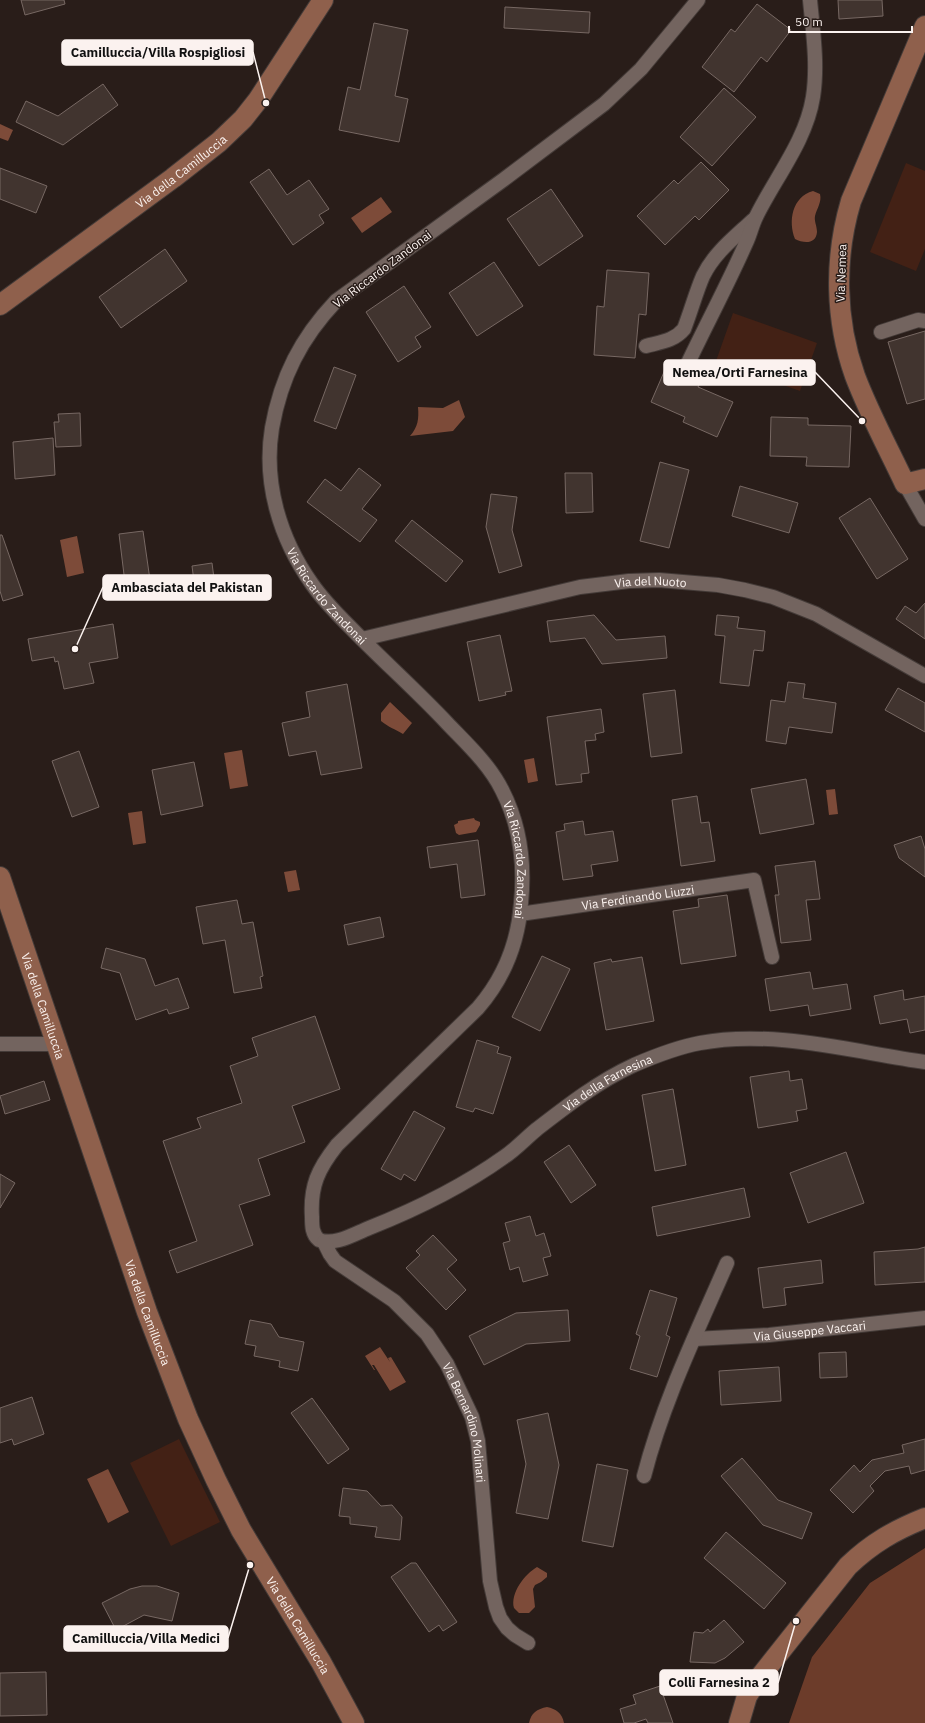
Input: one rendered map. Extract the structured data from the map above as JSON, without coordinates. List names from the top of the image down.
{
  "streets": {
    "main road": ["Via della Camilluccia", "Via Nemea"],
    "street": [
      "Via Riccardo Zandonai",
      "Via del Nuoto",
      "Via Ferdinando Liuzzi",
      "Via della Farnesina",
      "Via Giuseppe Vaccari",
      "Via Bernardino Molinari"
    ]
  },
  "crossings": [
    ["Via Riccardo Zandonai", "Via del Nuoto"],
    ["Via Riccardo Zandonai", "Via Ferdinando Liuzzi"],
    ["Via Riccardo Zandonai", "Via della Farnesina"],
    ["Via Riccardo Zandonai", "Via Bernardino Molinari"],
    ["Via della Farnesina", "Via Bernardino Molinari"]
  ],
  "places": [
    "Camilluccia/Villa Rospigliosi",
    "Nemea/Orti Farnesina",
    "Ambasciata del Pakistan",
    "Camilluccia/Villa Medici",
    "Colli Farnesina 2"
  ],
  "scale_bar": "50 m"
}
